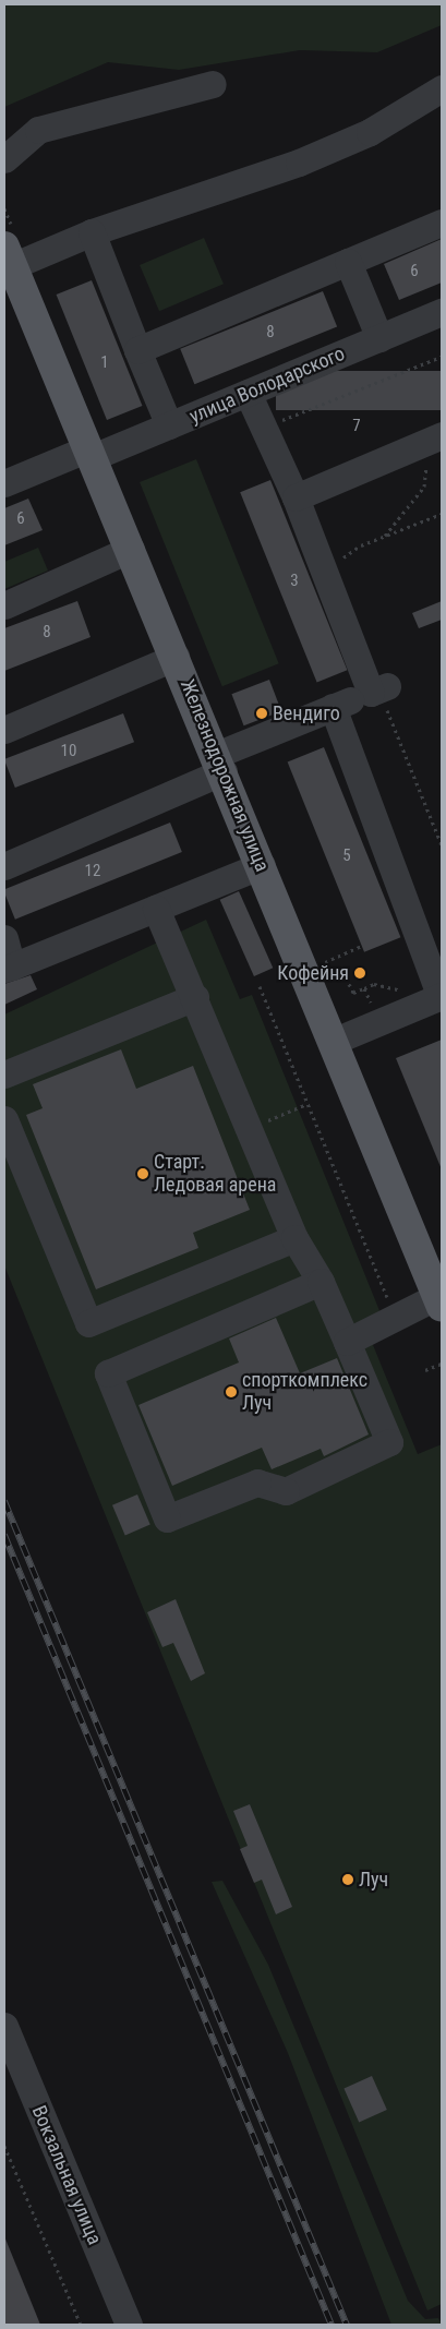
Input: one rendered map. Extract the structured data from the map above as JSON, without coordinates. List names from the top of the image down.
{
  "streets": {
    "main road": ["Железнодорожная улица"],
    "street": ["улица Володарского", "Вокзальная улица"]
  },
  "crossings": [
    ["улица Володарского", "Железнодорожная улица"]
  ],
  "places": [
    "Вендиго",
    "Кофейня",
    "Старт. Ледовая арена",
    "спорткомплекс Луч",
    "Луч"
  ],
  "house_numbers": [
    "6",
    "8",
    "1",
    "7",
    "6",
    "3",
    "8",
    "10",
    "5",
    "12"
  ]
}
